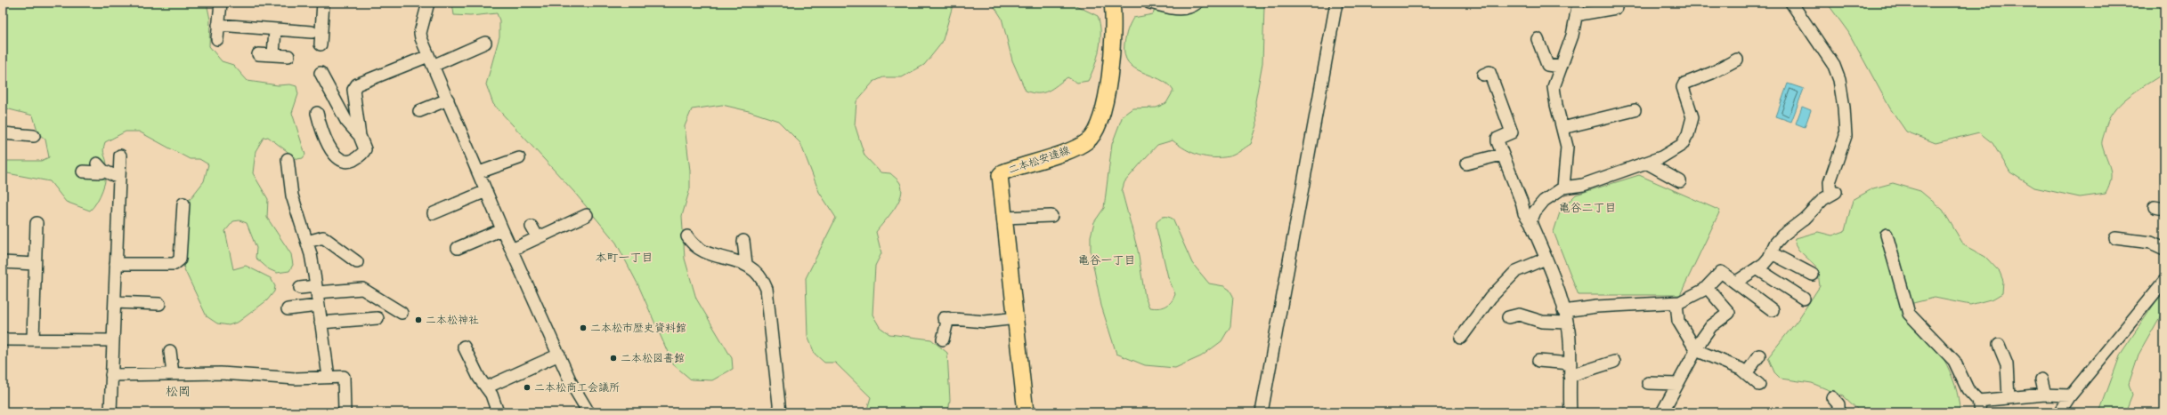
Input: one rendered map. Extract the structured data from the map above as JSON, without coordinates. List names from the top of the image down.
{
  "streets": {
    "main road": ["二本松安達線"]
  },
  "districts": [
    "亀谷二丁目",
    "本町一丁目",
    "亀谷一丁目",
    "松岡"
  ],
  "places": [
    "二本松神社",
    "二本松市歴史資料館",
    "二本松図書館",
    "二本松商工会議所"
  ]
}
